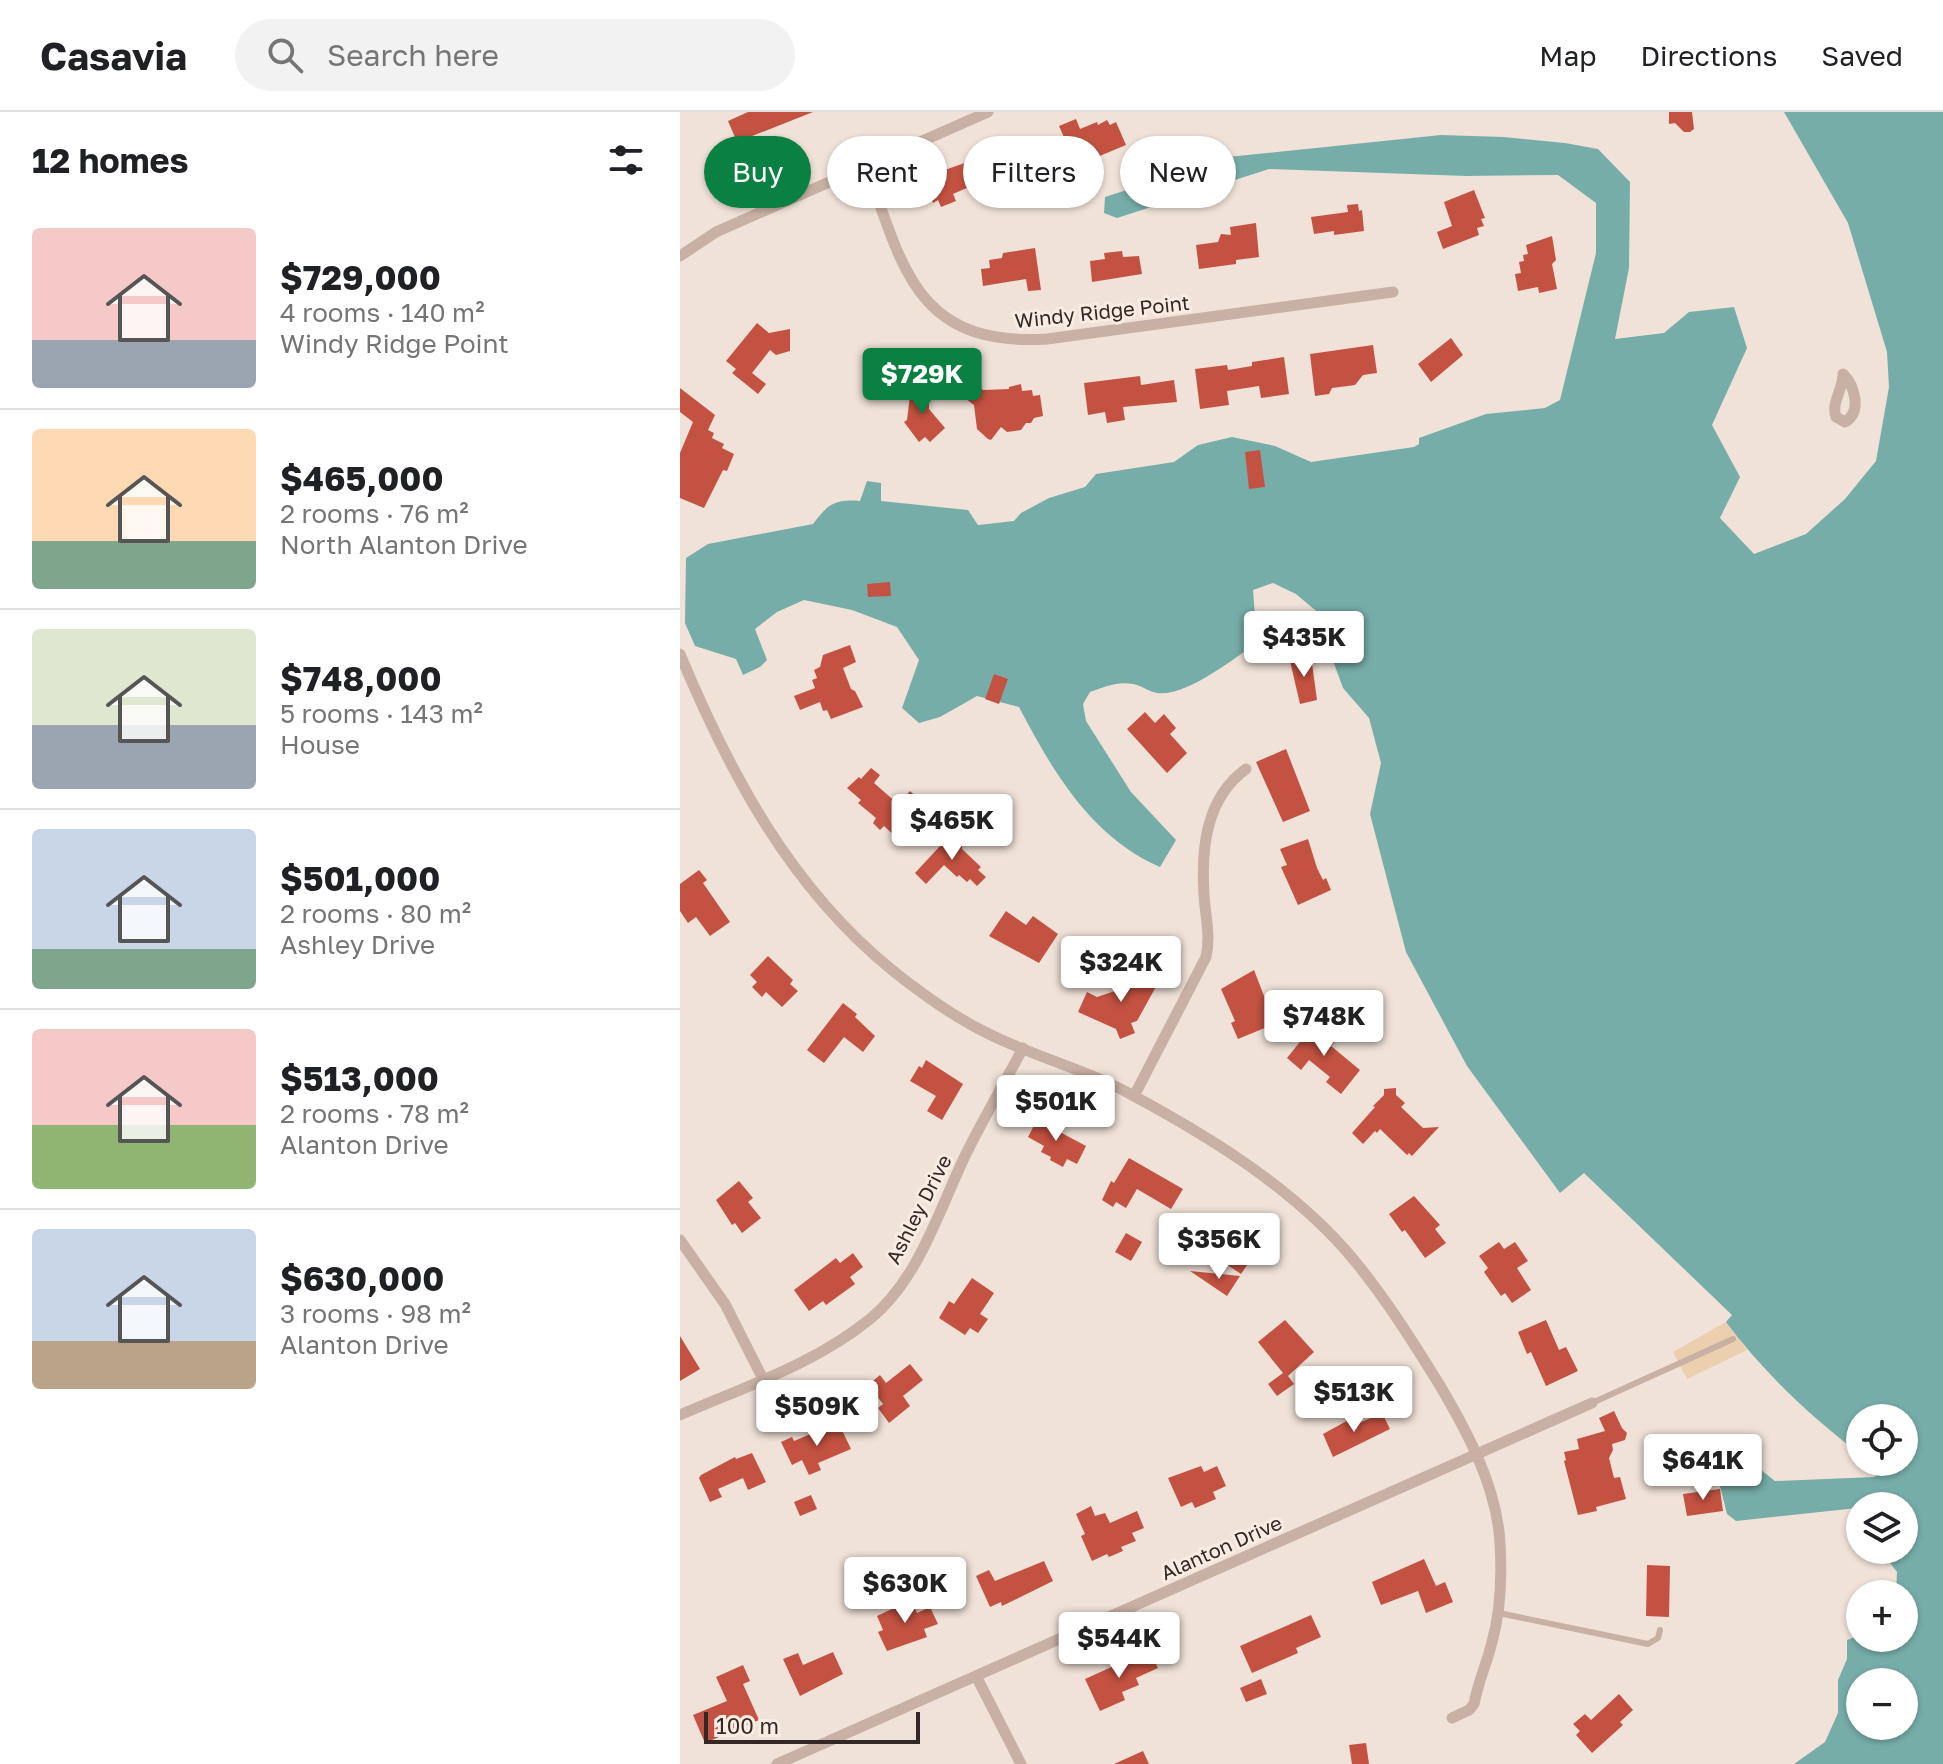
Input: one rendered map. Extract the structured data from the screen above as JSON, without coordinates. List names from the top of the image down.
{
  "streets": {
    "street": ["Windy Ridge Point", "Ashley Drive", "Alanton Drive"]
  },
  "scale_bar": "100 m",
  "page": {
    "header": "Casavia",
    "search": "Search here",
    "nav": ["Map", "Directions", "Saved"],
    "heading": "12 homes",
    "chip": [
      "Buy",
      "Rent",
      "Filters",
      "New"
    ],
    "list": [
      {
        "name": "$729,000",
        "note": "4 rooms · 140 m² · Windy Ridge Point"
      },
      {
        "name": "$465,000",
        "note": "2 rooms · 76 m² · North Alanton Drive"
      },
      {
        "name": "$748,000",
        "note": "5 rooms · 143 m² · House"
      },
      {
        "name": "$501,000",
        "note": "2 rooms · 80 m² · Ashley Drive"
      },
      {
        "name": "$513,000",
        "note": "2 rooms · 78 m² · Alanton Drive"
      },
      {
        "name": "$630,000",
        "note": "3 rooms · 98 m² · Alanton Drive"
      }
    ],
    "price": [
      "$729K",
      "$435K",
      "$465K",
      "$324K",
      "$748K",
      "$501K",
      "$356K",
      "$513K",
      "$509K",
      "$641K",
      "$630K",
      "$544K"
    ],
    "map_buttons": ["+", "−"],
    "scale": "100 m"
  }
}
